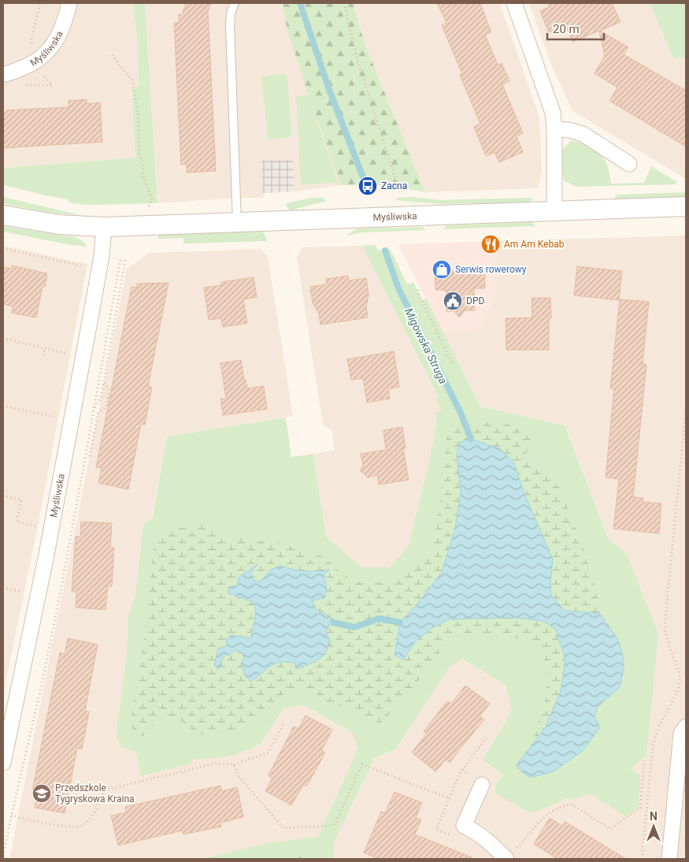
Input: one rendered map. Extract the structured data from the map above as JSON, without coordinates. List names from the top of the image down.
{
  "streets": {
    "street": ["Myśliwska"]
  },
  "water": ["Migowska Struga"],
  "places": {
    "bus stop": ["Zacna"],
    "restaurant": ["Am Am Kebab"],
    "shop": ["Serwis rowerowy"],
    "public building": ["DPD"],
    "school or university": ["Przedszkole Tygryskowa Kraina"]
  },
  "scale_bar": "20 m",
  "north": "top"
}
